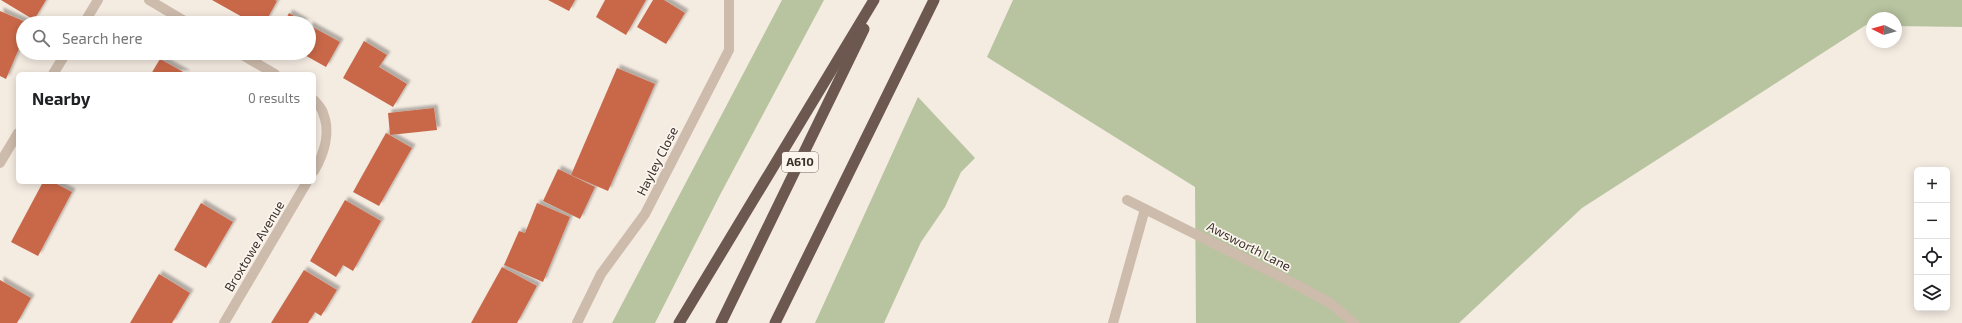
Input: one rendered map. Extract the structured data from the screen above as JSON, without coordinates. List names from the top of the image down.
{
  "streets": {
    "highway": ["A610"],
    "street": ["Hayley Close", "Broxtowe Avenue", "Awsworth Lane"]
  },
  "north": "left",
  "page": {
    "search": "Search here",
    "heading": ["Nearby", "0 results"],
    "map_buttons": ["+", "−"]
  }
}
